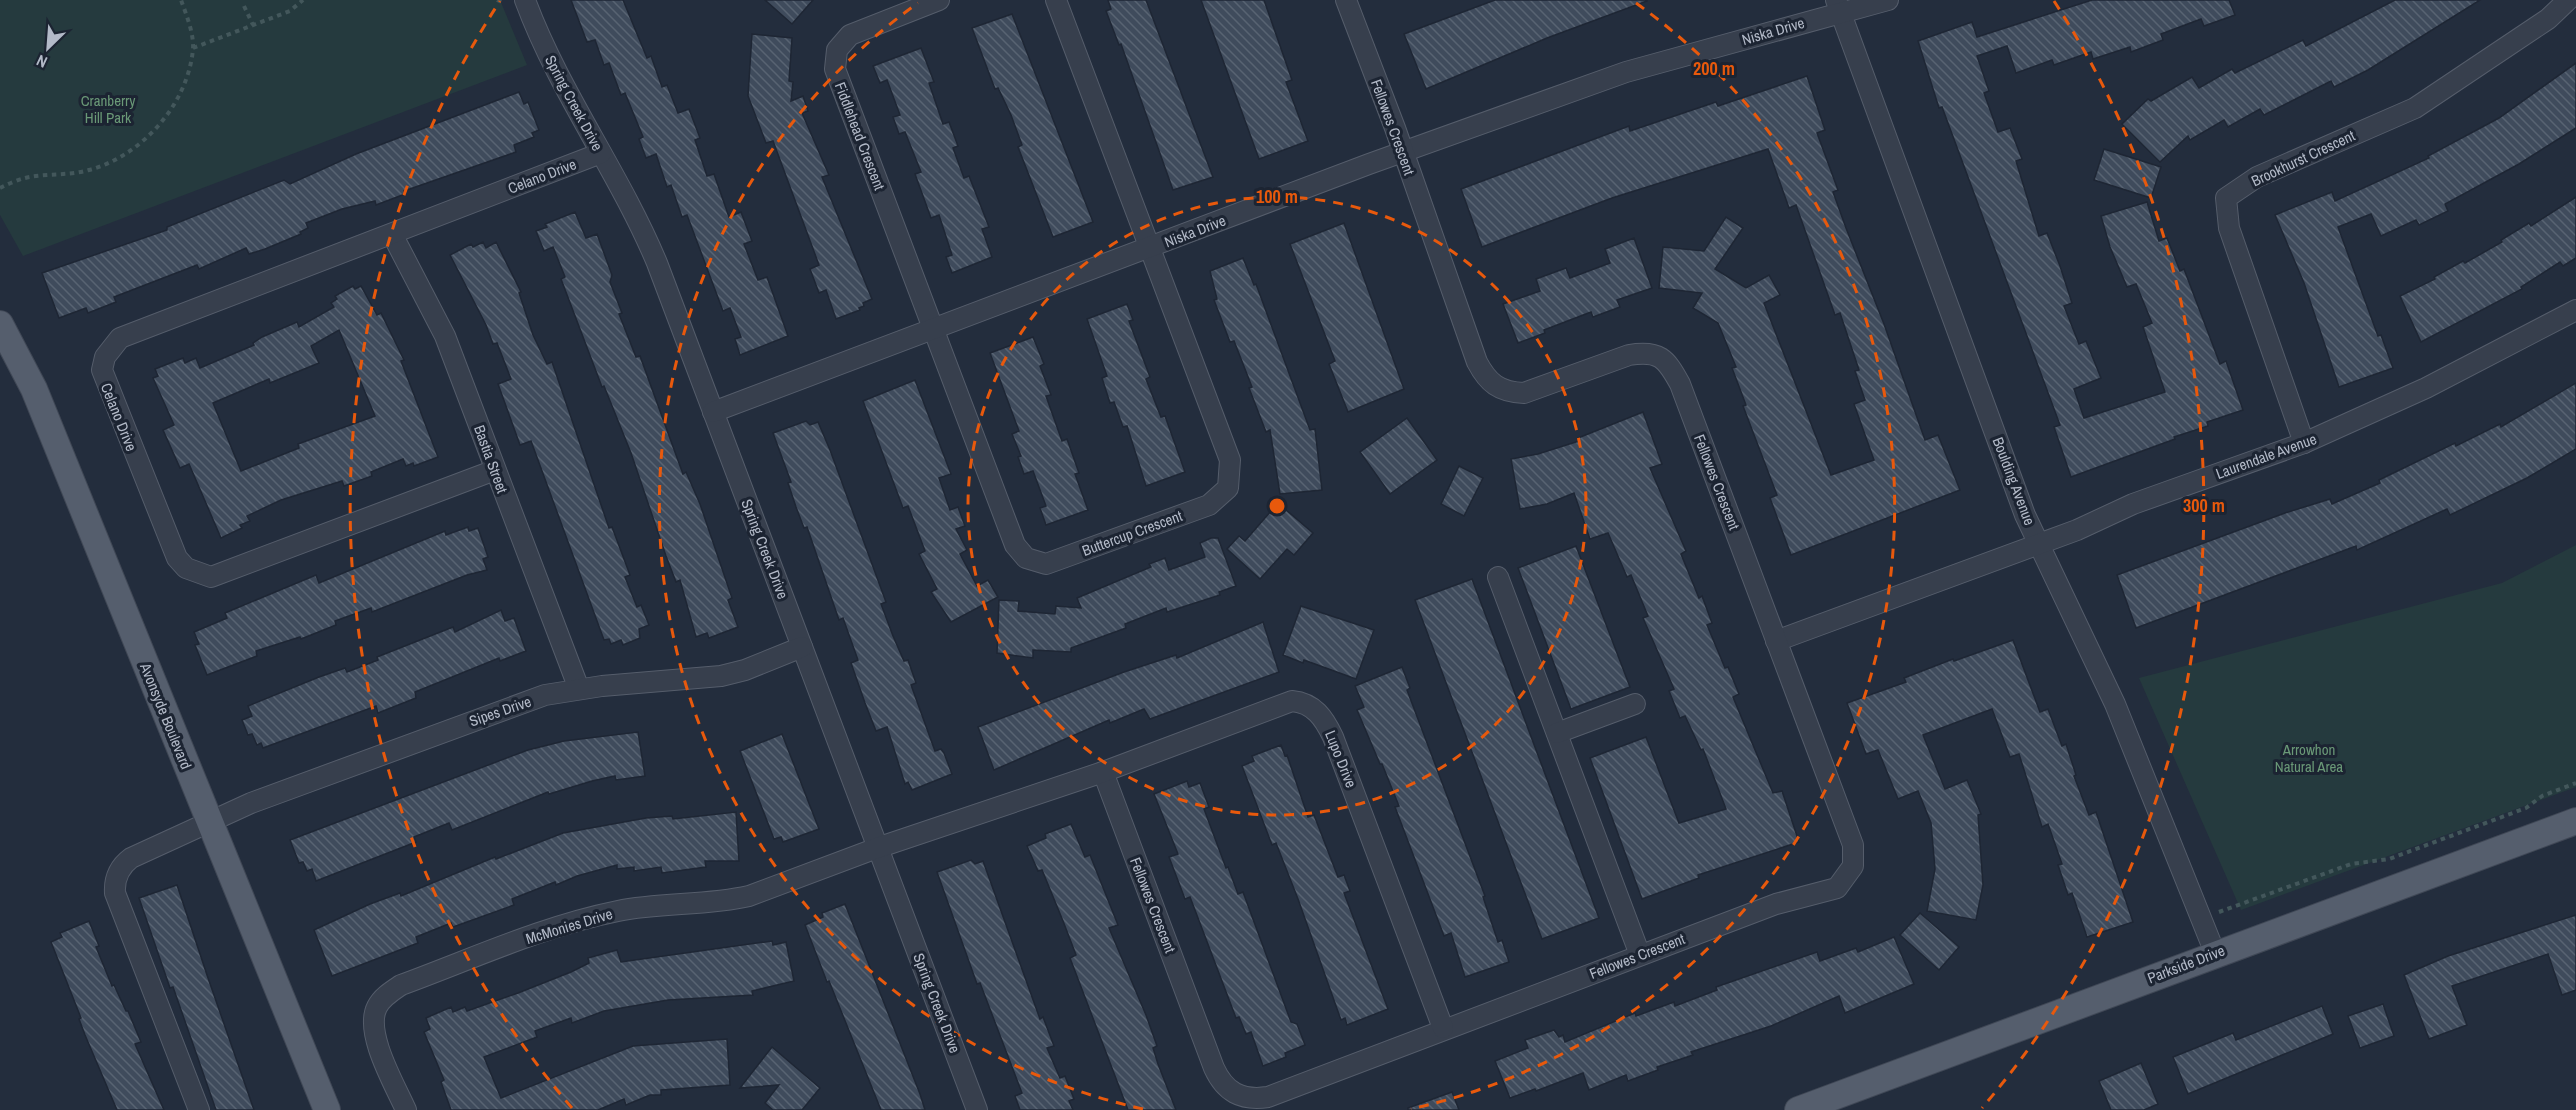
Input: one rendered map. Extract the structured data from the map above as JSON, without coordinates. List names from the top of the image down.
{
  "streets": {
    "main road": ["Avonsyde Boulevard", "Parkside Drive"],
    "street": [
      "Niska Drive",
      "Spring Creek Drive",
      "Fellowes Crescent",
      "Fiddlehead Crescent",
      "Brookhurst Crescent",
      "Celano Drive",
      "Laurendale Avenue",
      "Bastia Street",
      "Boulding Avenue",
      "Buttercup Crescent",
      "Sipes Drive",
      "Lupo Drive",
      "McMonies Drive"
    ]
  },
  "crossings": [
    ["Niska Drive", "Spring Creek Drive"],
    ["Niska Drive", "Fellowes Crescent"],
    ["Niska Drive", "Fiddlehead Crescent"],
    ["Niska Drive", "Boulding Avenue"],
    ["Niska Drive", "Buttercup Crescent"],
    ["Spring Creek Drive", "Celano Drive"],
    ["Spring Creek Drive", "Sipes Drive"],
    ["Spring Creek Drive", "Lupo Drive"],
    ["Spring Creek Drive", "McMonies Drive"],
    ["Fellowes Crescent", "Laurendale Avenue"],
    ["Fellowes Crescent", "Lupo Drive"],
    ["Fiddlehead Crescent", "Buttercup Crescent"],
    ["Brookhurst Crescent", "Laurendale Avenue"],
    ["Celano Drive", "Bastia Street"],
    ["Laurendale Avenue", "Boulding Avenue"],
    ["Bastia Street", "Sipes Drive"],
    ["Boulding Avenue", "Parkside Drive"],
    ["Sipes Drive", "Avonsyde Boulevard"],
    ["Lupo Drive", "McMonies Drive"]
  ],
  "parks": ["Cranberry Hill Park", "Arrowhon Natural Area"],
  "north": "bottom left",
  "rings": ["200 m", "100 m", "300 m"]
}
